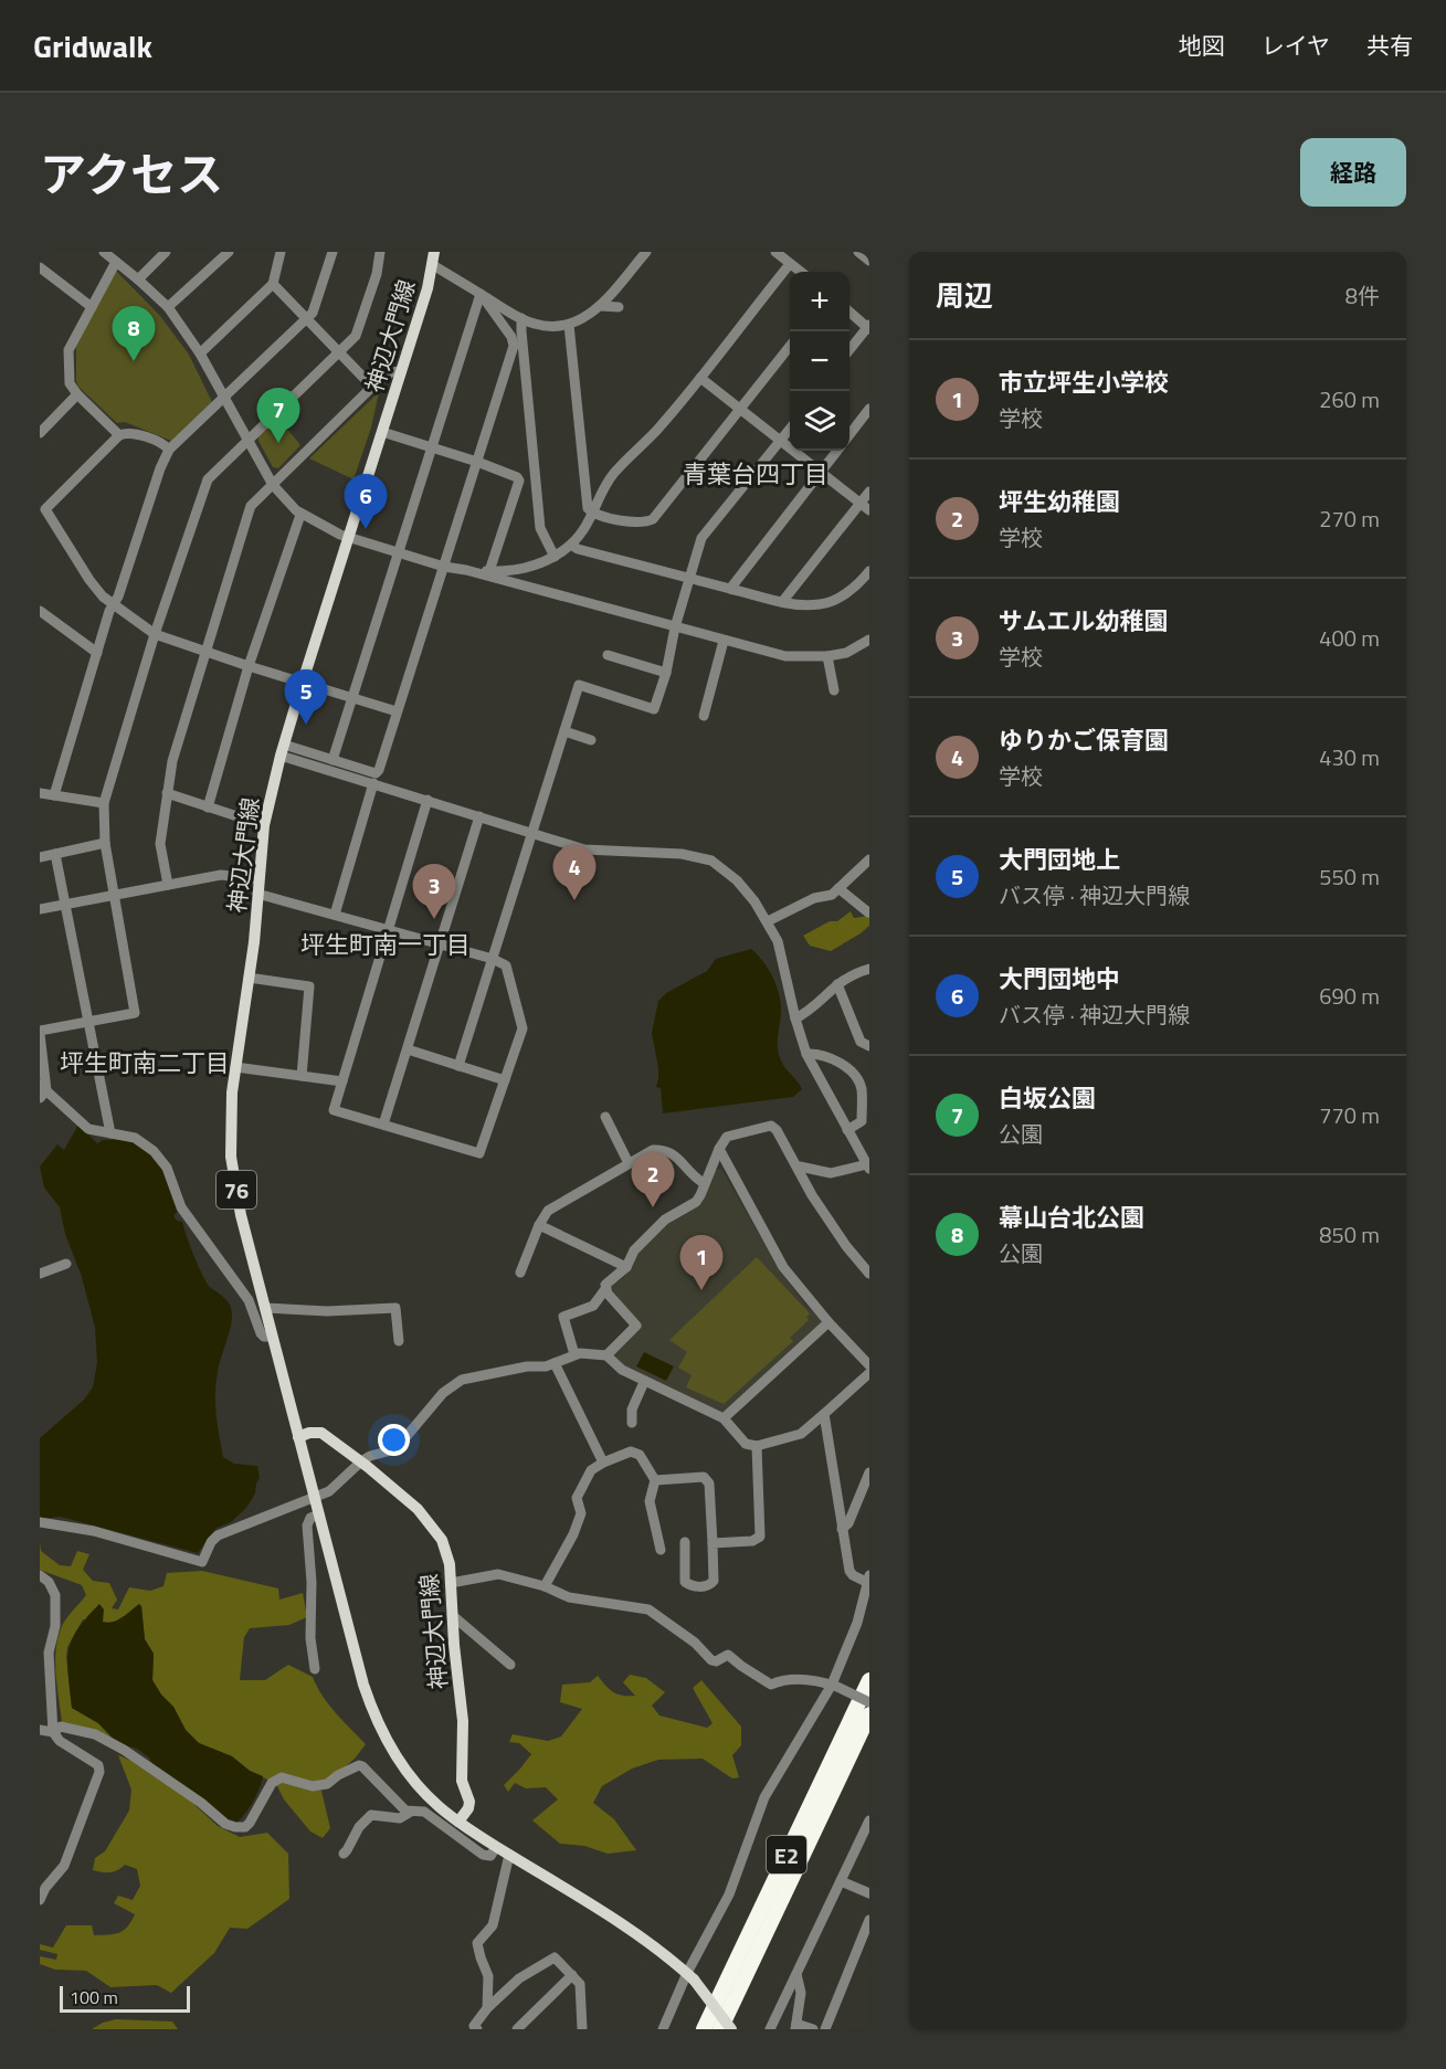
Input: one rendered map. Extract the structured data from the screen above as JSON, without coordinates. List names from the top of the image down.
{
  "streets": {
    "highway": ["E2"],
    "main road": ["神辺大門線", "76"]
  },
  "districts": ["青葉台四丁目", "坪生町南一丁目", "坪生町南二丁目"],
  "scale_bar": "100 m",
  "page": {
    "header": "Gridwalk",
    "nav": ["地図", "レイヤ", "共有"],
    "title": "アクセス",
    "buttons": "経路",
    "heading": ["周辺", "8件"],
    "map_buttons": ["+", "−"],
    "pins": [
      "8",
      "7",
      "6",
      "5",
      "4",
      "3",
      "2",
      "1"
    ],
    "list": [
      {
        "mark": "1",
        "name": "市立坪生小学校",
        "note": "学校",
        "value": "260 m"
      },
      {
        "mark": "2",
        "name": "坪生幼稚園",
        "note": "学校",
        "value": "270 m"
      },
      {
        "mark": "3",
        "name": "サムエル幼稚園",
        "note": "学校",
        "value": "400 m"
      },
      {
        "mark": "4",
        "name": "ゆりかご保育園",
        "note": "学校",
        "value": "430 m"
      },
      {
        "mark": "5",
        "name": "大門団地上",
        "note": "バス停 · 神辺大門線",
        "value": "550 m"
      },
      {
        "mark": "6",
        "name": "大門団地中",
        "note": "バス停 · 神辺大門線",
        "value": "690 m"
      },
      {
        "mark": "7",
        "name": "白坂公園",
        "note": "公園",
        "value": "770 m"
      },
      {
        "mark": "8",
        "name": "幕山台北公園",
        "note": "公園",
        "value": "850 m"
      }
    ],
    "scale": "100 m"
  }
}
